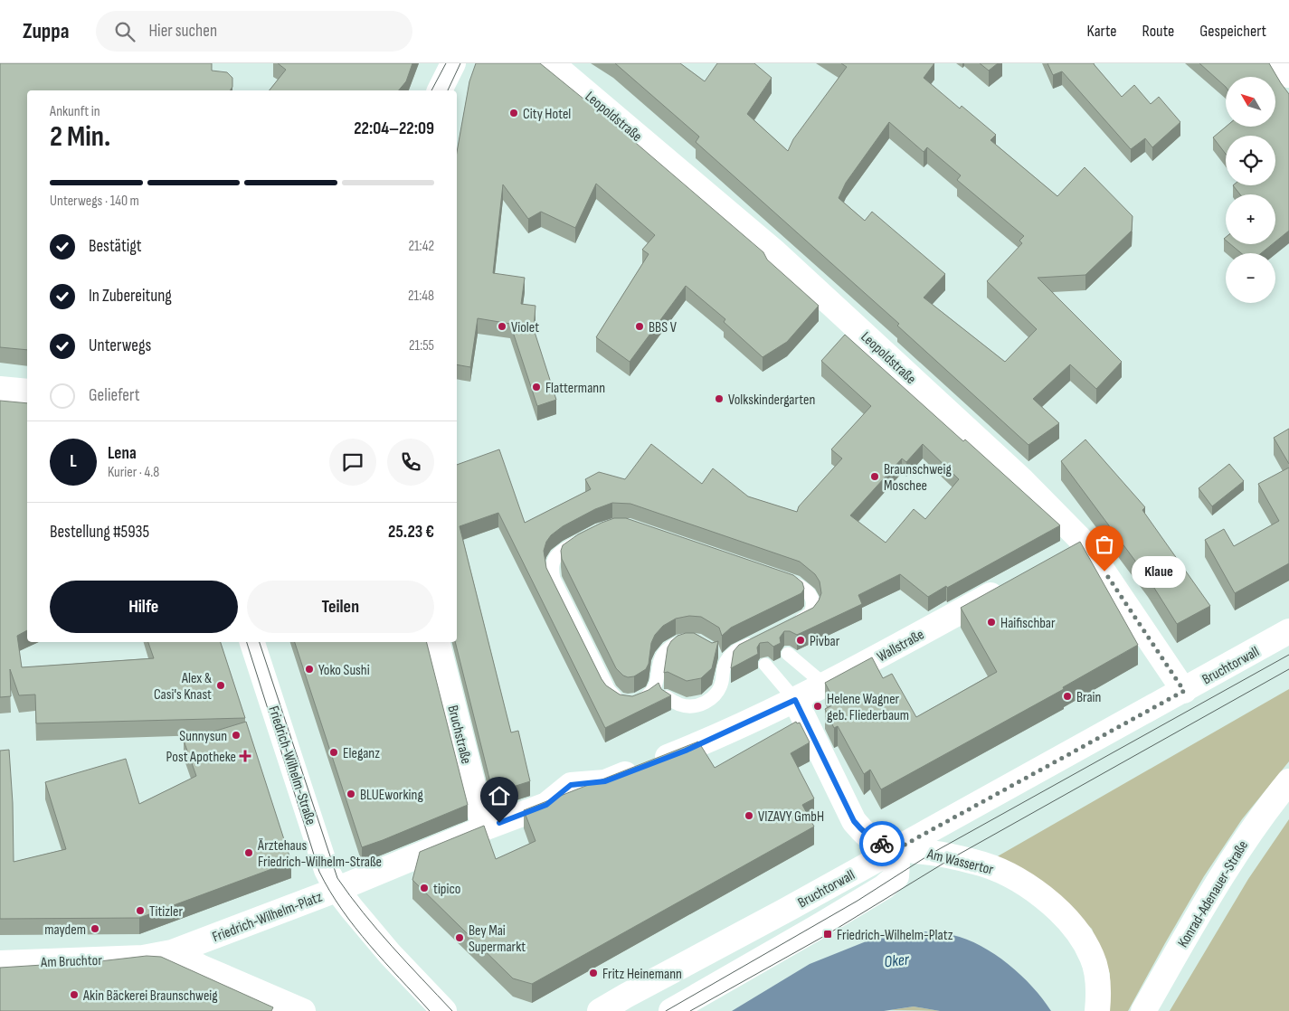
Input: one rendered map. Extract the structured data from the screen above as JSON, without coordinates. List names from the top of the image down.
{
  "streets": {
    "street": [
      "Leopoldstraße",
      "Wallstraße",
      "Bruchtorwall",
      "Bruchstraße",
      "Friedrich-Wilhelm-Straße",
      "Am Wassertor",
      "Konrad-Adenauer-Straße",
      "Friedrich-Wilhelm-Platz",
      "Am Bruchtor"
    ]
  },
  "crossings": [
    ["Leopoldstraße", "Bruchtorwall"],
    ["Wallstraße", "Bruchstraße"],
    ["Wallstraße", "Friedrich-Wilhelm-Straße"],
    ["Wallstraße", "Am Wassertor"],
    ["Wallstraße", "Friedrich-Wilhelm-Platz"],
    ["Bruchtorwall", "Am Wassertor"],
    ["Friedrich-Wilhelm-Straße", "Friedrich-Wilhelm-Platz"],
    ["Friedrich-Wilhelm-Platz", "Am Bruchtor"]
  ],
  "water": ["Oker"],
  "places": {
    "other": [
      "City Hotel",
      "Violet",
      "BBS V",
      "Flattermann",
      "Volkskindergarten",
      "Braunschweig Moschee",
      "Klaue",
      "Haifischbar",
      "Pivbar",
      "Yoko Sushi",
      "Alex & Casi's Knast",
      "Brain",
      "Helene Wagner geb. Fliederbaum",
      "Sunnysun",
      "Eleganz",
      "BLUEworking",
      "VIZAVY GmbH",
      "Ärztehaus Friedrich-Wilhelm-Straße",
      "tipico",
      "Titizler",
      "maydem",
      "Bey Mai Supermarkt",
      "Fritz Heinemann",
      "Akin Bäckerei Braunschweig"
    ],
    "health": ["Post Apotheke"],
    "transit": ["Friedrich-Wilhelm-Platz"]
  },
  "north": "top left",
  "page": {
    "header": "Zuppa",
    "search": "Hier suchen",
    "nav": ["Karte", "Route", "Gespeichert"],
    "map_buttons": ["+", "−"],
    "heading": ["2 Min.", "Ankunft in", "22:04–22:09"],
    "panel": [
      "Lena",
      "Kurier · 4.8",
      "Bestellung #5935",
      "25.23 €"
    ],
    "bar": "Unterwegs · 140 m",
    "list": [
      ["Bestätigt", "21:42"],
      ["In Zubereitung", "21:48"],
      ["Unterwegs", "21:55"],
      "Geliefert"
    ],
    "round": "L",
    "bubble": "Klaue",
    "buttons": ["Hilfe", "Teilen"]
  }
}
